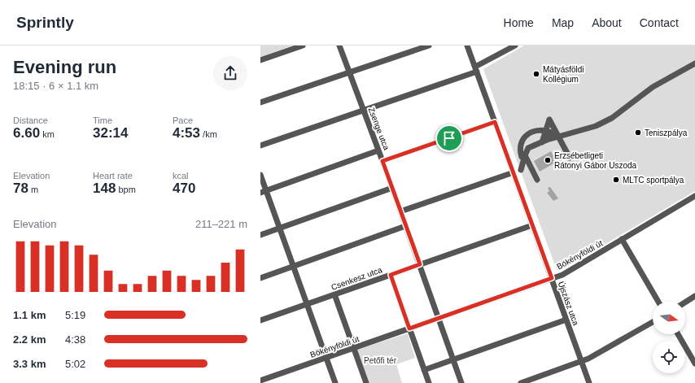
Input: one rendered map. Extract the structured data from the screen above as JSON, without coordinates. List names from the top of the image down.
{
  "streets": {
    "street": [
      "Zsenge utca",
      "Bökényföldi út",
      "Csenkesz utca",
      "Újszász utca"
    ]
  },
  "crossings": [
    ["Zsenge utca", "Bökényföldi út"],
    ["Zsenge utca", "Csenkesz utca"],
    ["Bökényföldi út", "Újszász utca"],
    ["Csenkesz utca", "Újszász utca"]
  ],
  "parks": ["Petőfi tér"],
  "places": [
    "Mátyásföldi Kollégium",
    "Teniszpálya",
    "Erzsébetligeti Rátonyi Gábor Uszoda",
    "MLTC sportpálya"
  ],
  "north": "right",
  "page": {
    "header": "Sprintly",
    "nav": [
      "Home",
      "Map",
      "About",
      "Contact"
    ],
    "heading": ["Evening run", "18:15 · 6 × 1.1 km"],
    "stats": [
      ["Distance", "6.60 km"],
      ["Time", "32:14"],
      ["Pace", "4:53 /km"],
      ["Elevation", "78 m"],
      ["Heart rate", "148 bpm"],
      ["kcal", "470"]
    ],
    "chart": ["Elevation", "211–221 m"],
    "list": [
      {
        "name": "1.1 km",
        "note": "5:19"
      },
      {
        "name": "2.2 km",
        "note": "4:38"
      },
      {
        "name": "3.3 km",
        "note": "5:02"
      }
    ]
  }
}
